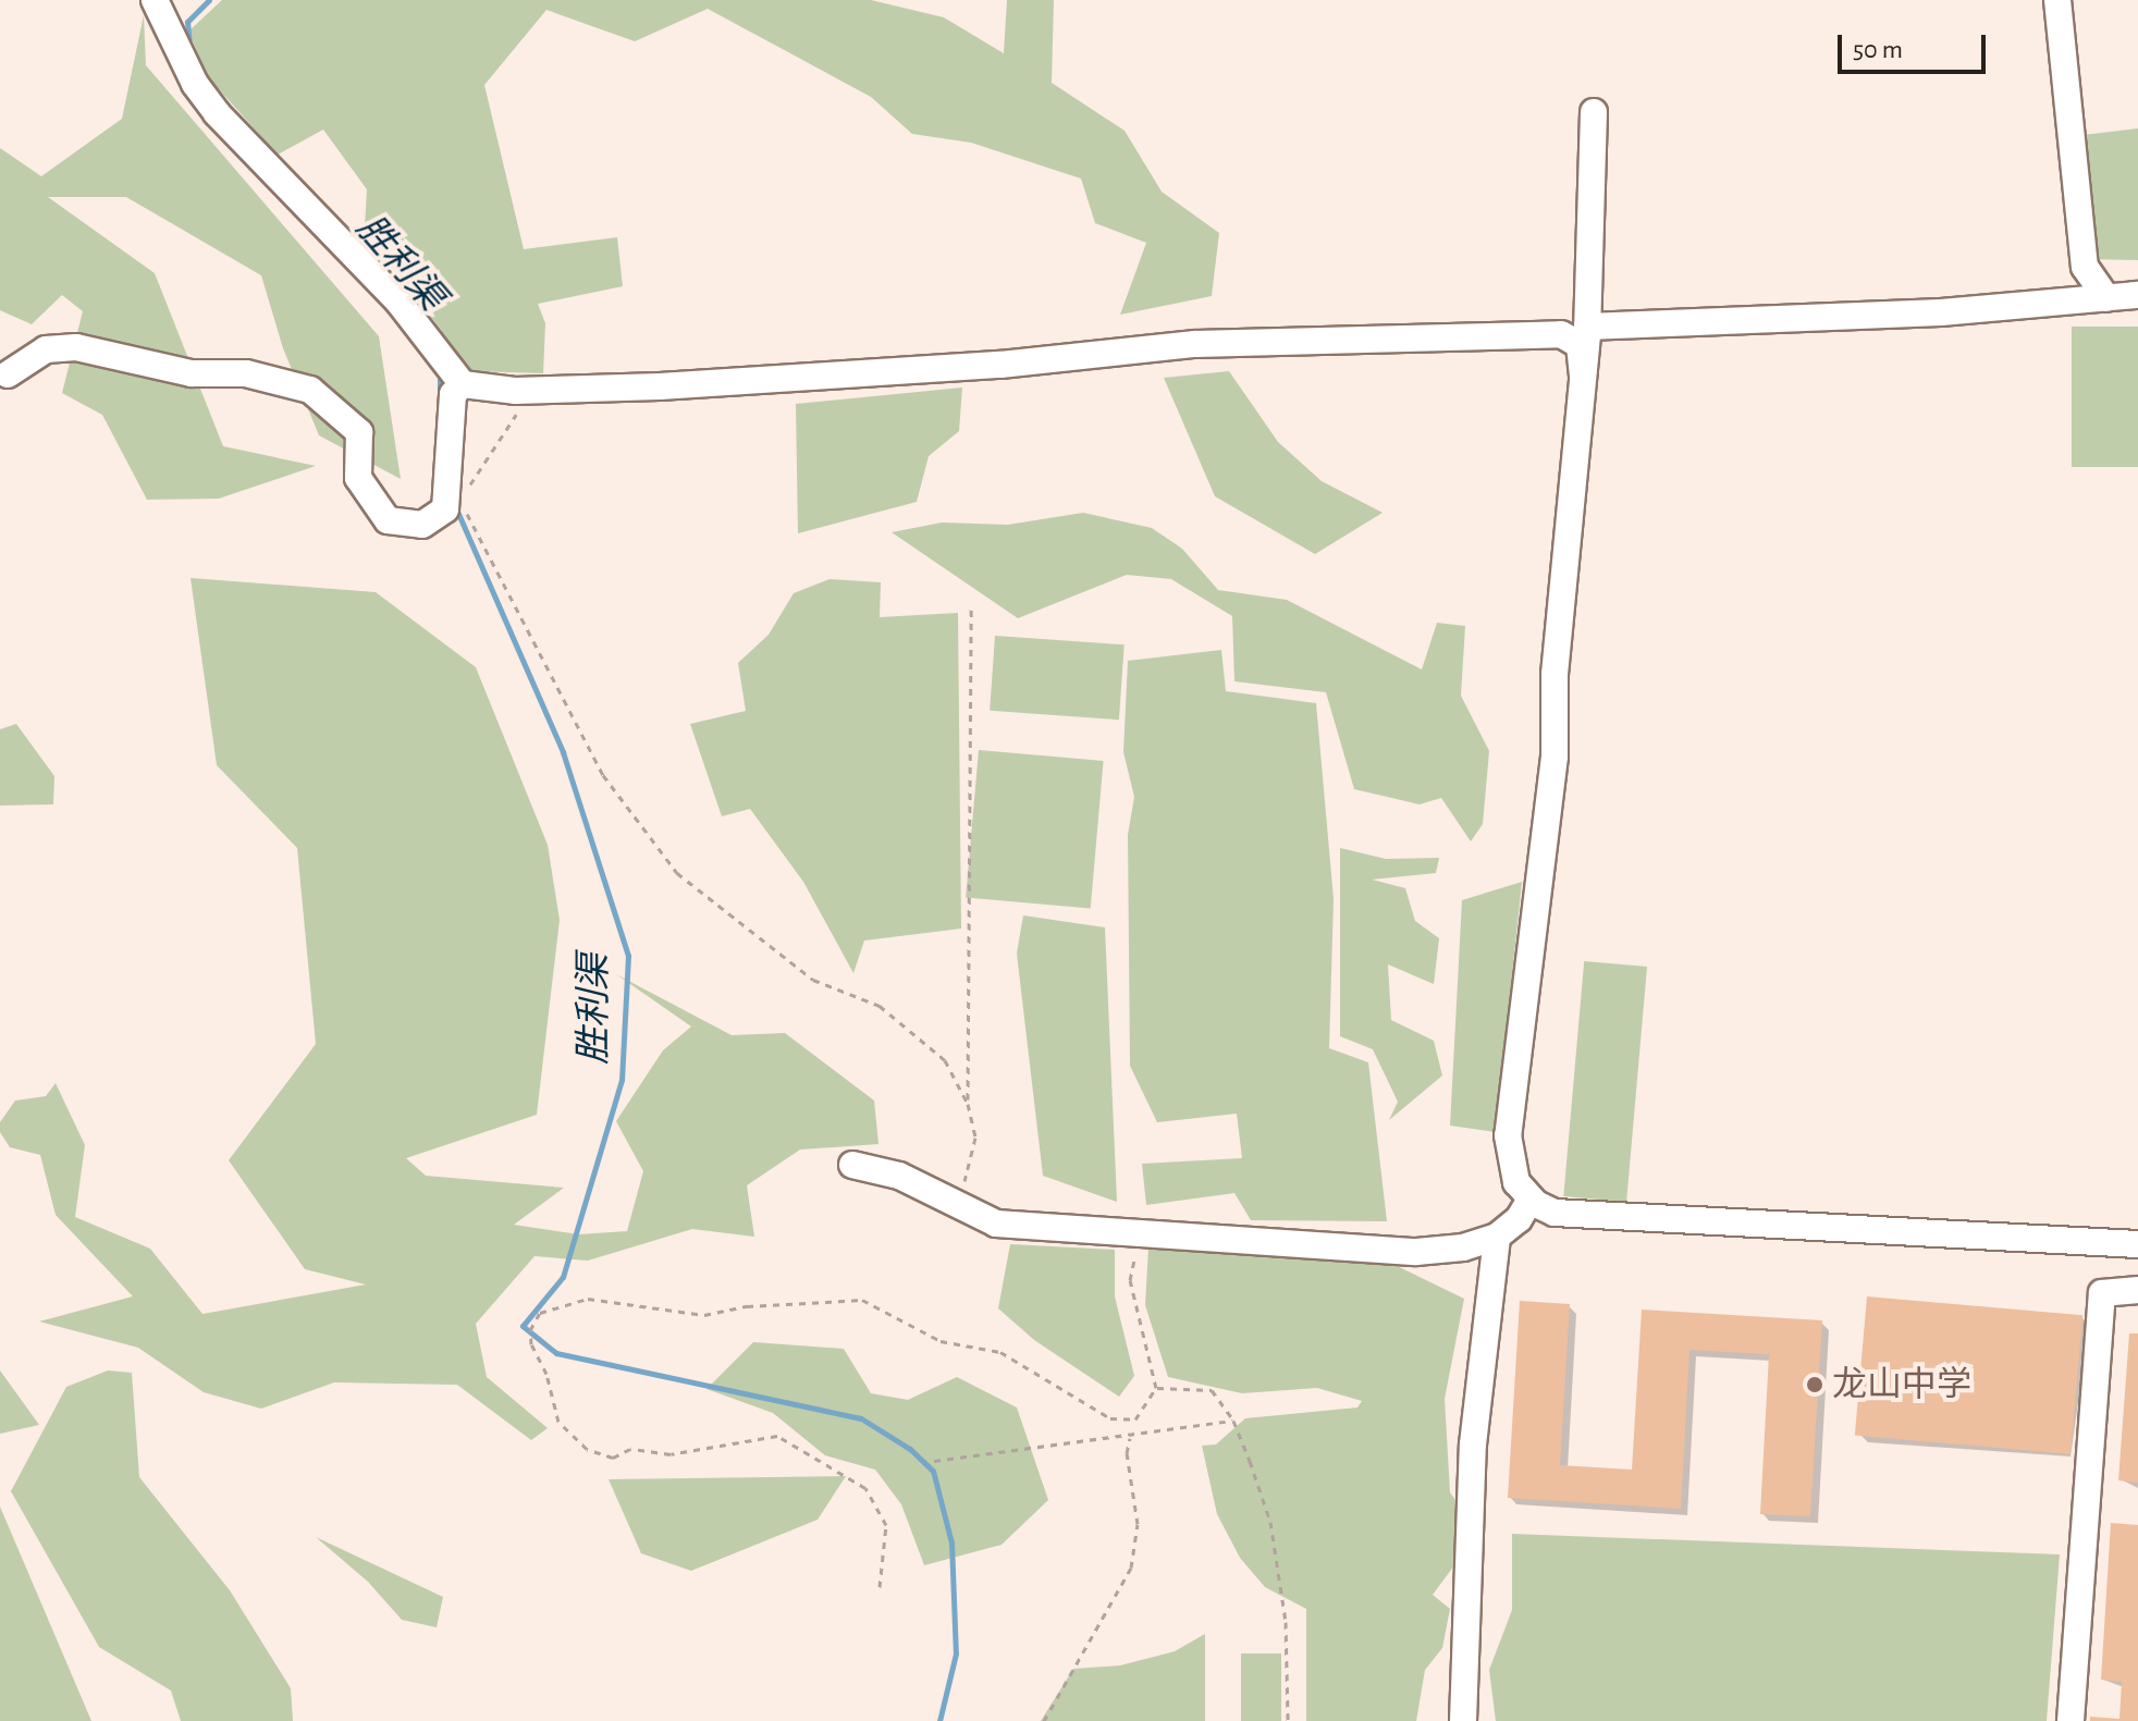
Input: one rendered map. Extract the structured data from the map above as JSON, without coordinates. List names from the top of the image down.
{
  "water": ["胜利渠"],
  "places": ["龙山中学"],
  "scale_bar": "50 m"
}
